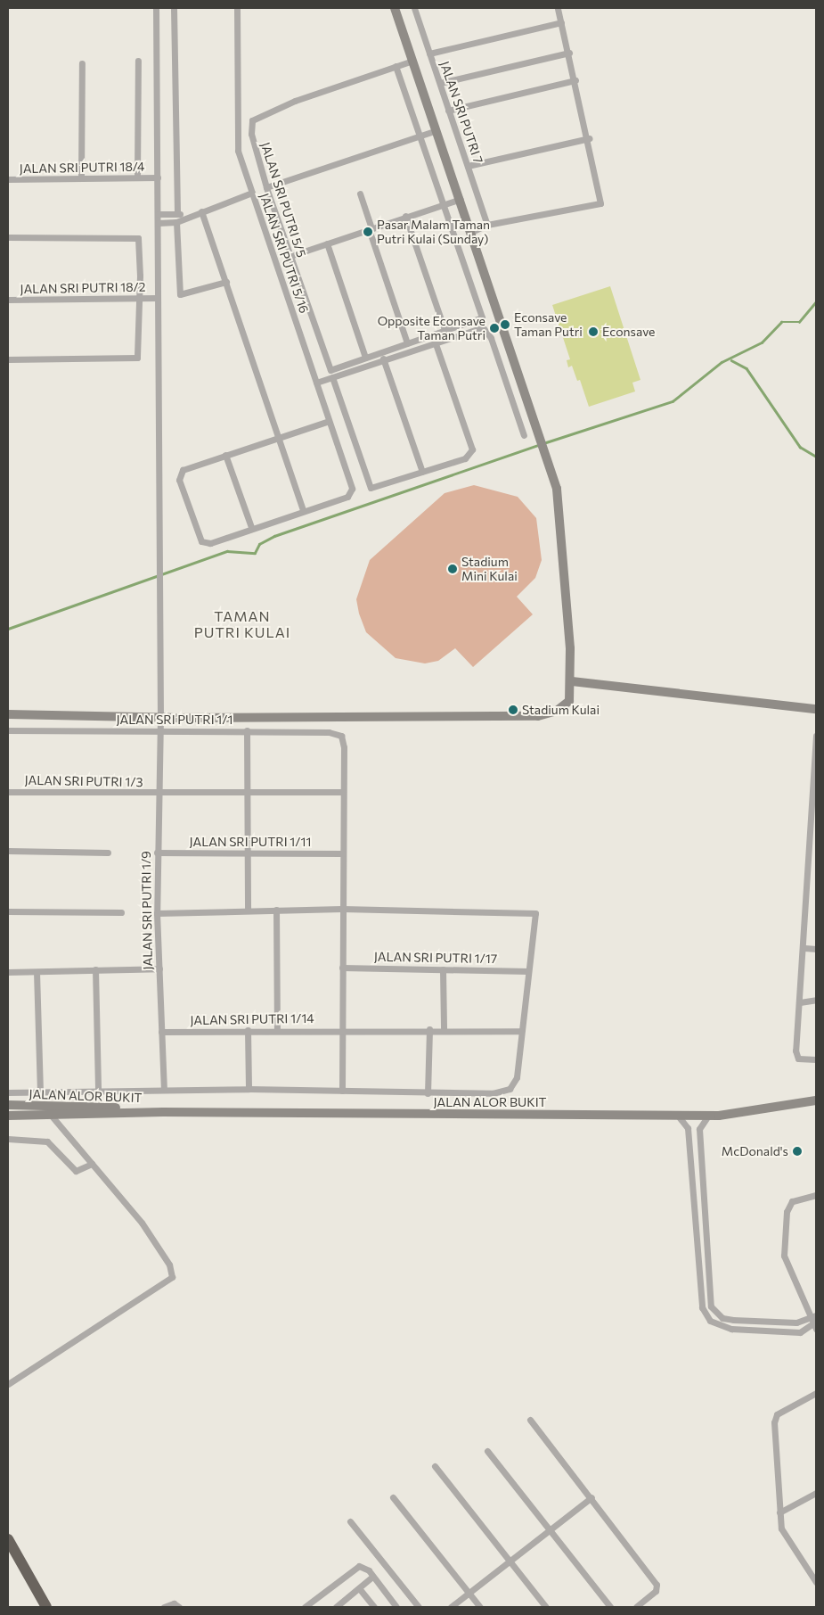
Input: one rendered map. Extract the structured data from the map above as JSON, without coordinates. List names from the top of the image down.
{
  "streets": {
    "street": [
      "JALAN SRI PUTRI 7",
      "JALAN SRI PUTRI 18/4",
      "JALAN SRI PUTRI 5/5",
      "JALAN SRI PUTRI 5/16",
      "JALAN SRI PUTRI 18/2",
      "JALAN SRI PUTRI 1/1",
      "JALAN SRI PUTRI 1/3",
      "JALAN SRI PUTRI 1/11",
      "JALAN SRI PUTRI 1/9",
      "JALAN SRI PUTRI 1/17",
      "JALAN SRI PUTRI 1/14",
      "JALAN ALOR BUKIT"
    ]
  },
  "crossings": [
    ["JALAN SRI PUTRI 18/4", "JALAN SRI PUTRI 1/9"],
    ["JALAN SRI PUTRI 18/2", "JALAN SRI PUTRI 1/9"],
    ["JALAN SRI PUTRI 1/1", "JALAN SRI PUTRI 1/3"],
    ["JALAN SRI PUTRI 1/1", "JALAN SRI PUTRI 1/9"],
    ["JALAN SRI PUTRI 1/3", "JALAN SRI PUTRI 1/9"],
    ["JALAN SRI PUTRI 1/11", "JALAN SRI PUTRI 1/9"],
    ["JALAN SRI PUTRI 1/9", "JALAN SRI PUTRI 1/14"]
  ],
  "districts": ["TAMAN PUTRI KULAI"],
  "places": [
    "Pasar Malam Taman Putri Kulai (Sunday)",
    "Econsave Taman Putri",
    "Opposite Econsave Taman Putri",
    "Econsave",
    "Stadium Mini Kulai",
    "Stadium Kulai",
    "McDonald's"
  ]
}
